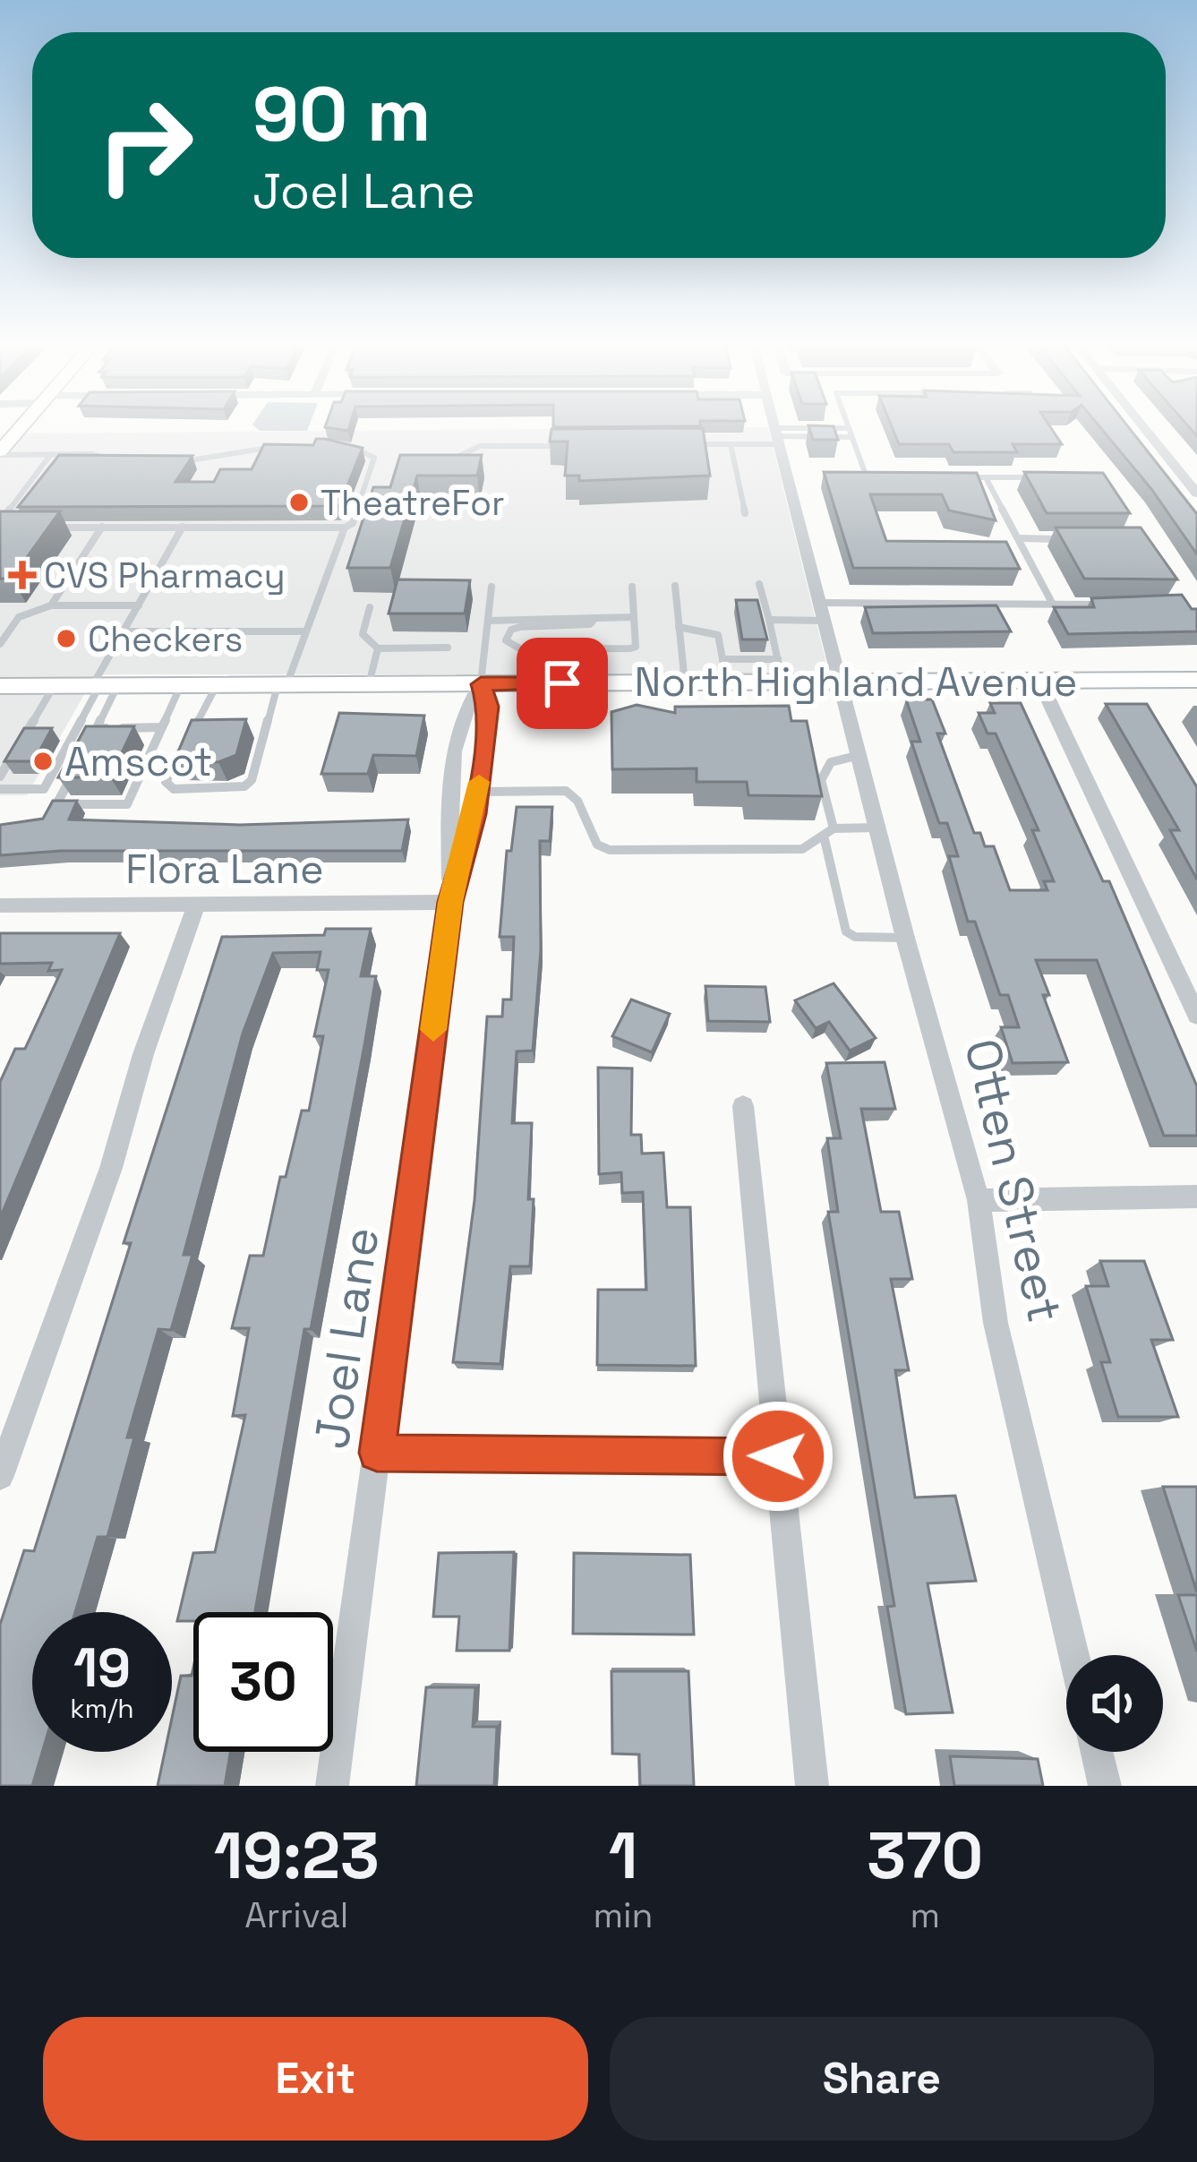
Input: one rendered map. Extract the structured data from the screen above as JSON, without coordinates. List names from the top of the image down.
{
  "streets": {
    "street": [
      "North Highland Avenue",
      "Flora Lane",
      "Otten Street",
      "Joel Lane"
    ]
  },
  "crossings": [
    ["North Highland Avenue", "Otten Street"],
    ["North Highland Avenue", "Joel Lane"],
    ["Flora Lane", "Joel Lane"]
  ],
  "places": {
    "other": ["TheatreFor", "Checkers", "Amscot"],
    "health": ["CVS Pharmacy"]
  },
  "page": {
    "turn": ["90 m", "Joel Lane"],
    "speed": "19 km/h",
    "limit": "30",
    "eta": [
      "19:23",
      "Arrival",
      "1",
      "min",
      "370",
      "m"
    ],
    "buttons": ["Exit", "Share"]
  }
}
